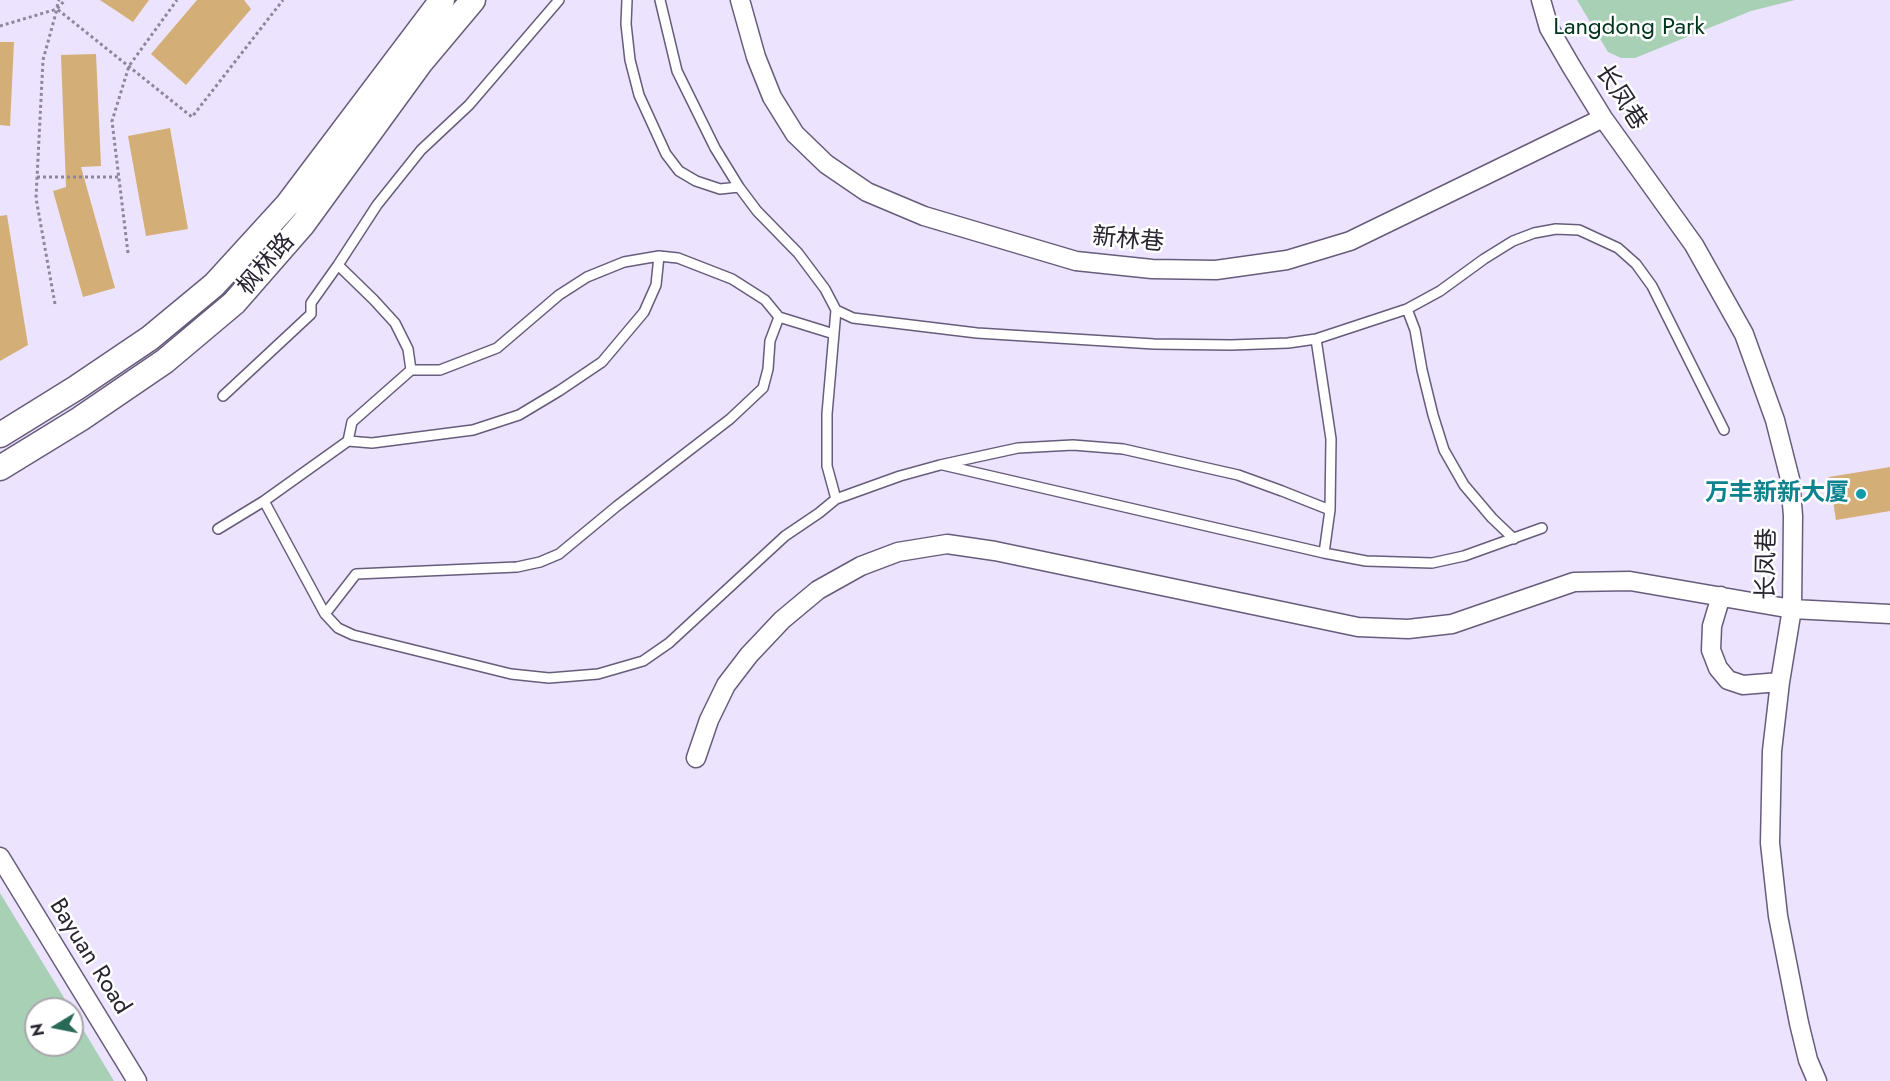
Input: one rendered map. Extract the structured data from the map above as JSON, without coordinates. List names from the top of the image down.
{
  "streets": {
    "main road": ["枫林路"],
    "street": ["长凤巷", "新林巷", "Bayuan Road"]
  },
  "crossings": [
    ["长凤巷", "新林巷"]
  ],
  "parks": ["Langdong Park"],
  "places": ["万丰新新大厦"],
  "north": "left"
}
